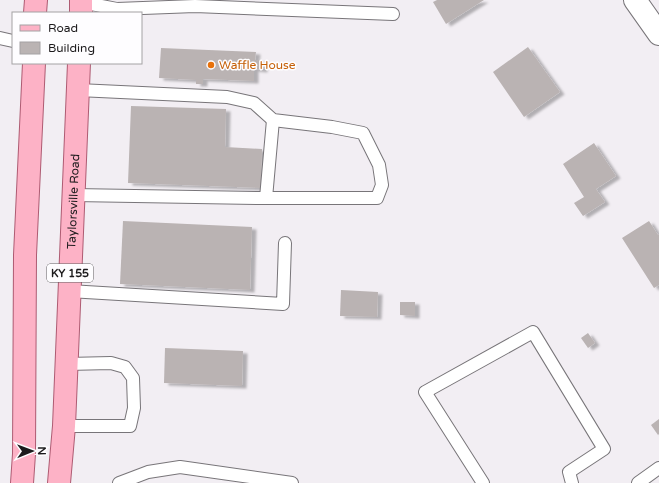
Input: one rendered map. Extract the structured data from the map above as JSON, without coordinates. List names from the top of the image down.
{
  "streets": {
    "main road": ["Taylorsville Road", "KY 155"]
  },
  "places": ["Waffle House"],
  "legend": ["Road", "Building"],
  "north": "right"
}
